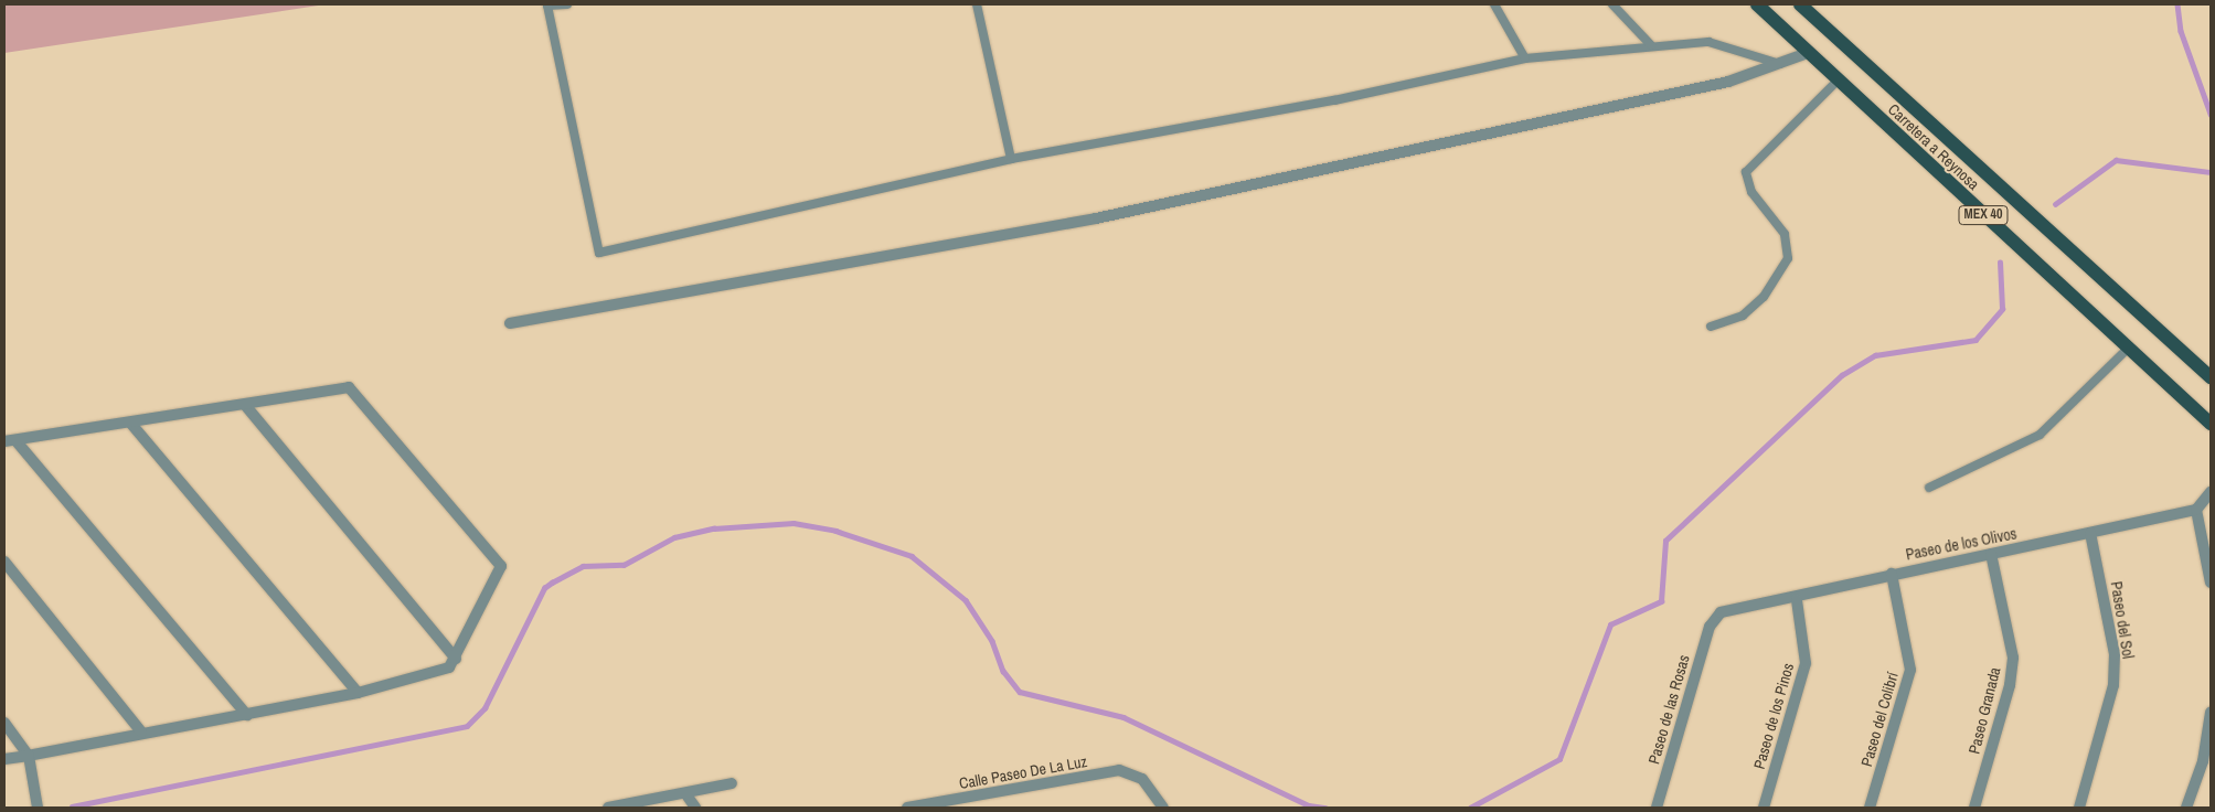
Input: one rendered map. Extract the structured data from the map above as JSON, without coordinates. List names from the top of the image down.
{
  "streets": {
    "main road": ["Carretera a Reynosa", "MEX 40"],
    "street": [
      "Paseo de los Olivos",
      "Paseo del Sol",
      "Paseo de las Rosas",
      "Paseo Granada",
      "Paseo de los Pinos",
      "Paseo del Colibrí",
      "Calle Paseo De La Luz"
    ]
  },
  "crossings": [
    ["Paseo de los Olivos", "Paseo del Sol"],
    ["Paseo de los Olivos", "Paseo de las Rosas"],
    ["Paseo de los Olivos", "Paseo Granada"],
    ["Paseo de los Olivos", "Paseo de los Pinos"],
    ["Paseo de los Olivos", "Paseo del Colibrí"]
  ]
}
